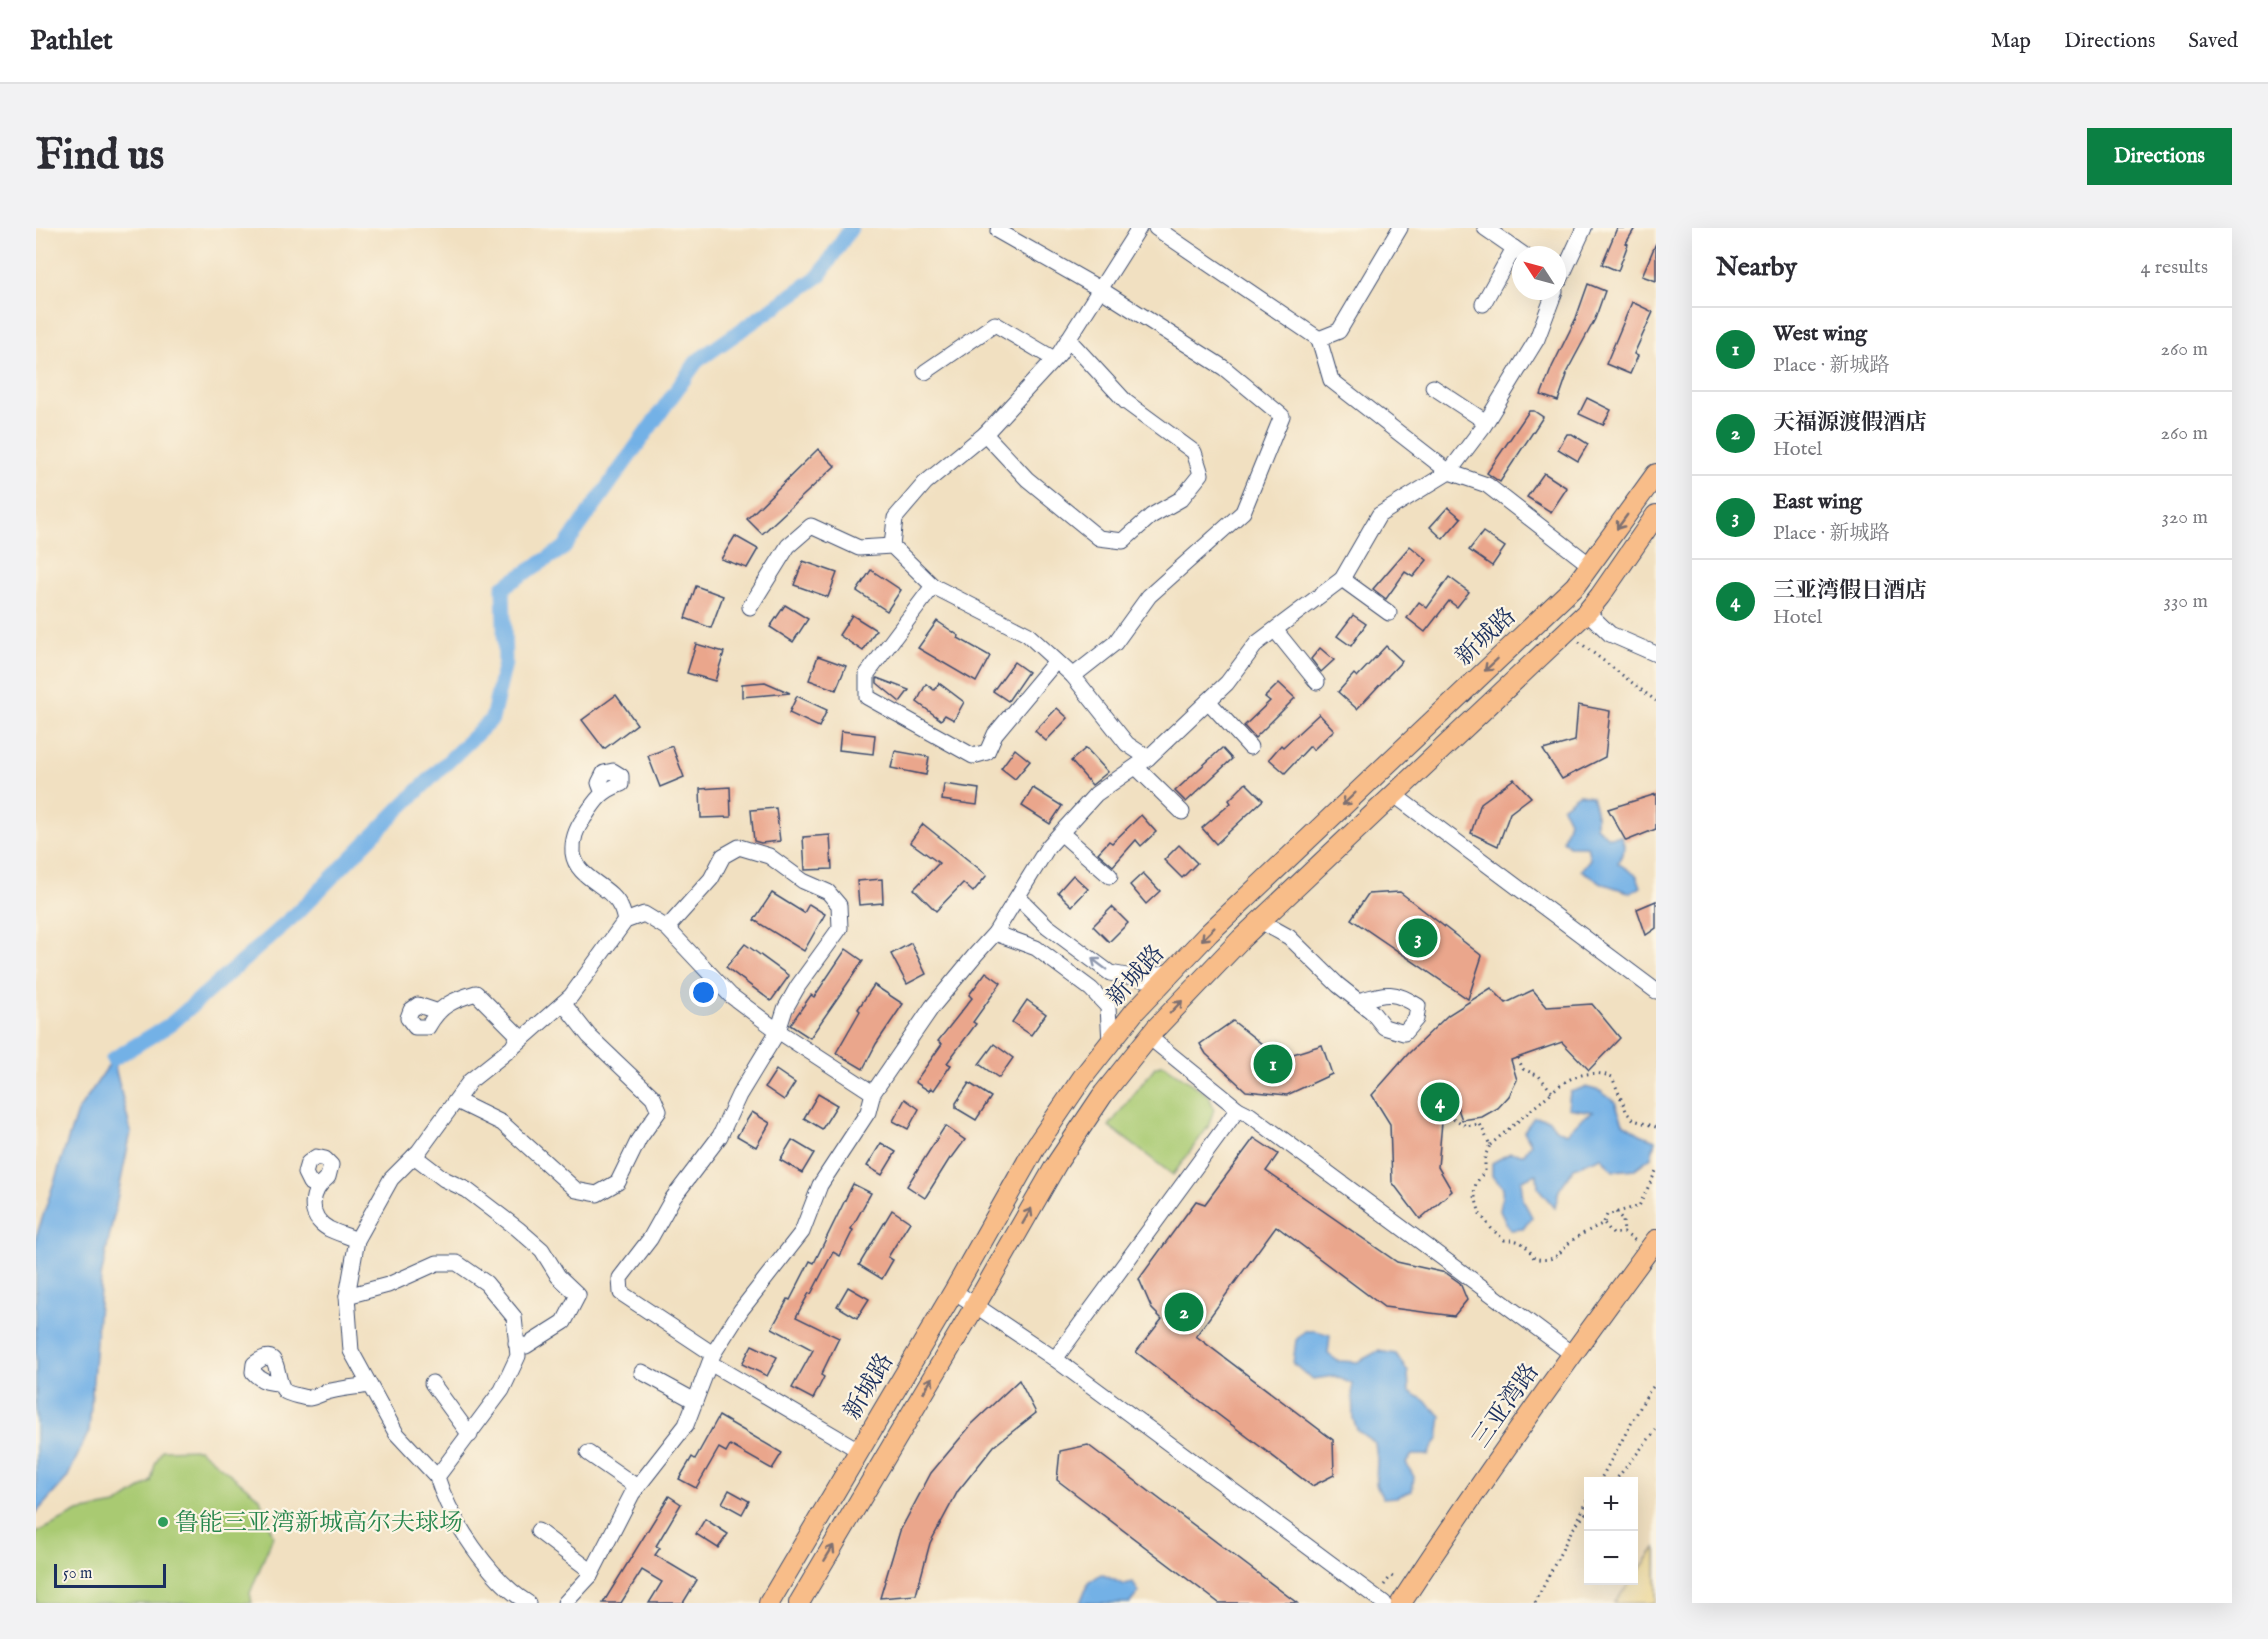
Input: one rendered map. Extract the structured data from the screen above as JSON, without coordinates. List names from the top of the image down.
{
  "streets": {
    "main road": ["新城路", "三亚湾路"]
  },
  "places": ["鲁能三亚湾新城高尔夫球场"],
  "scale_bar": "50 m",
  "north": "top left",
  "page": {
    "header": "Pathlet",
    "nav": ["Map", "Directions", "Saved"],
    "buttons": "Directions",
    "title": "Find us",
    "heading": ["Nearby", "4 results"],
    "list": [
      {
        "mark": "1",
        "name": "West wing",
        "note": "Place · 新城路",
        "value": "260 m"
      },
      {
        "mark": "2",
        "name": "天福源渡假酒店",
        "note": "Hotel",
        "value": "260 m"
      },
      {
        "mark": "3",
        "name": "East wing",
        "note": "Place · 新城路",
        "value": "320 m"
      },
      {
        "mark": "4",
        "name": "三亚湾假日酒店",
        "note": "Hotel",
        "value": "330 m"
      }
    ],
    "pins": [
      "3",
      "1",
      "4",
      "2"
    ],
    "map_buttons": ["+", "−"],
    "scale": "50 m"
  }
}
